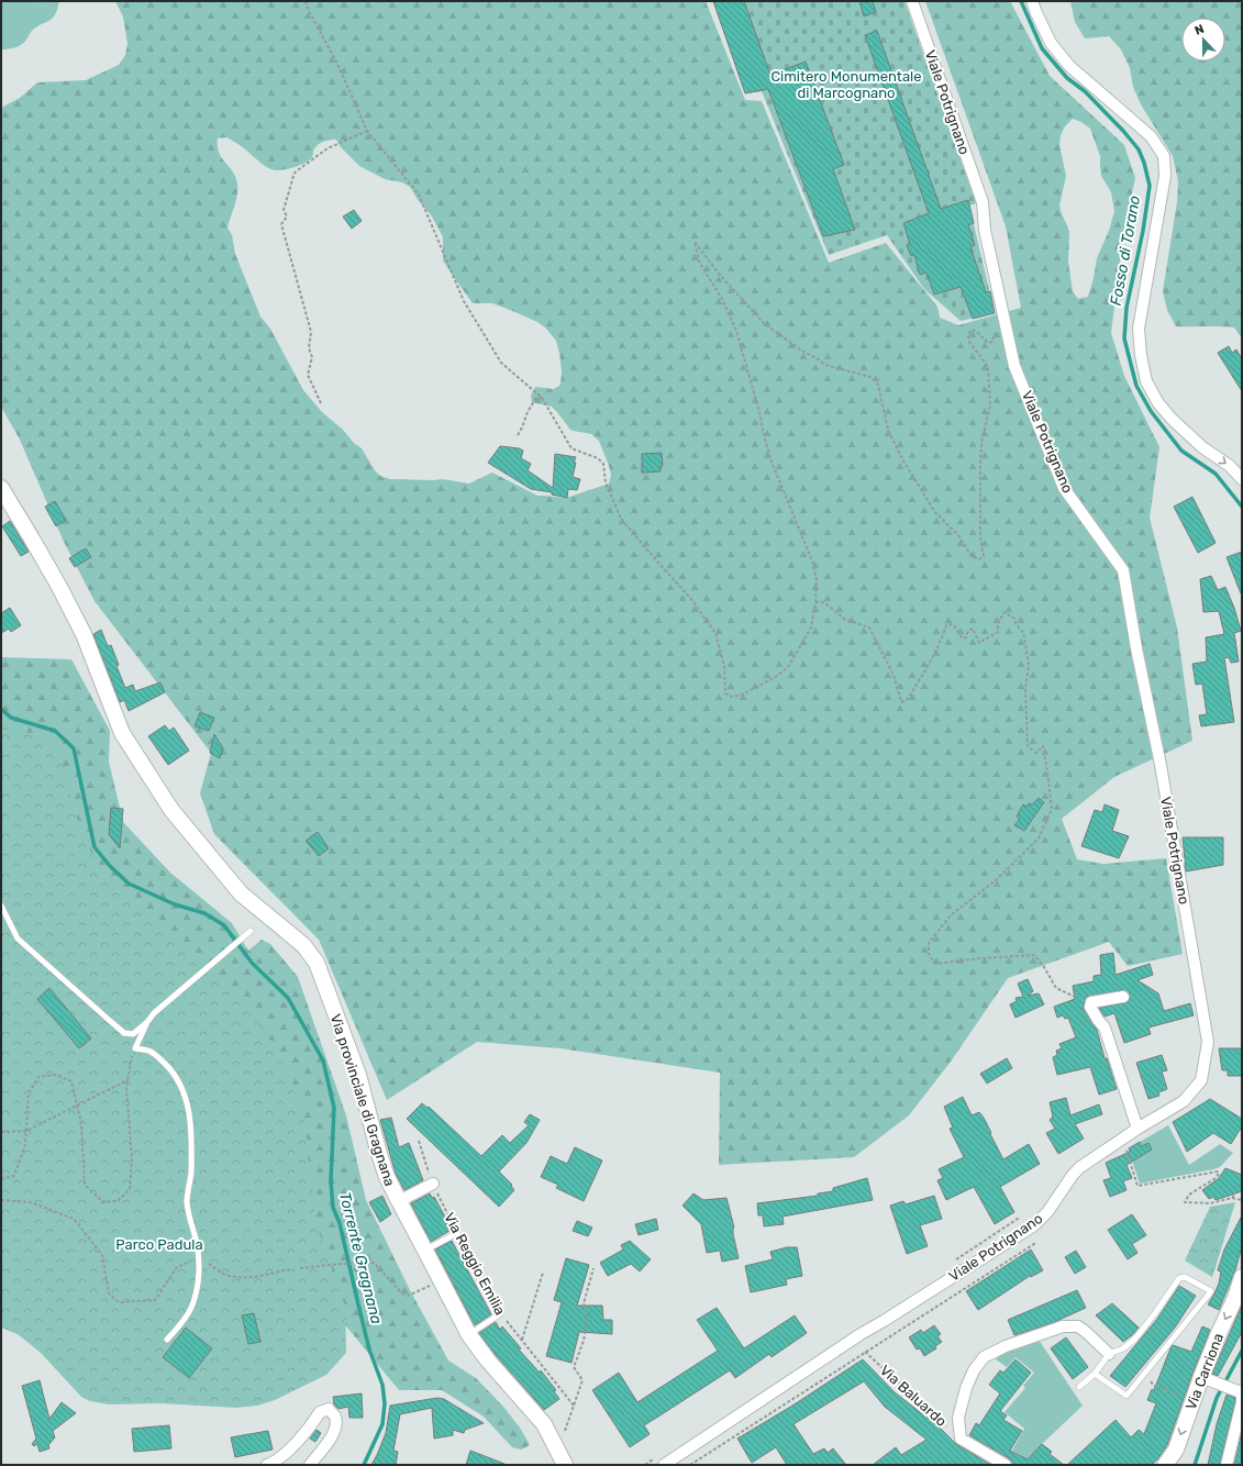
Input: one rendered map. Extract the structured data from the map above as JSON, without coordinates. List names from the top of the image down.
{
  "streets": {
    "main road": ["Via provinciale di Gragnana", "Via Carriona"],
    "street": ["Viale Potrignano", "Via Baluardo"],
    "path": ["Via Reggio Emilia"]
  },
  "one_way": ["Via Carriona"],
  "water": ["Fosso di Torano", "Torrente Gragnana"],
  "parks": ["Cimitero Monumentale di Marcognano", "Parco Padula"],
  "north": "top"
}
